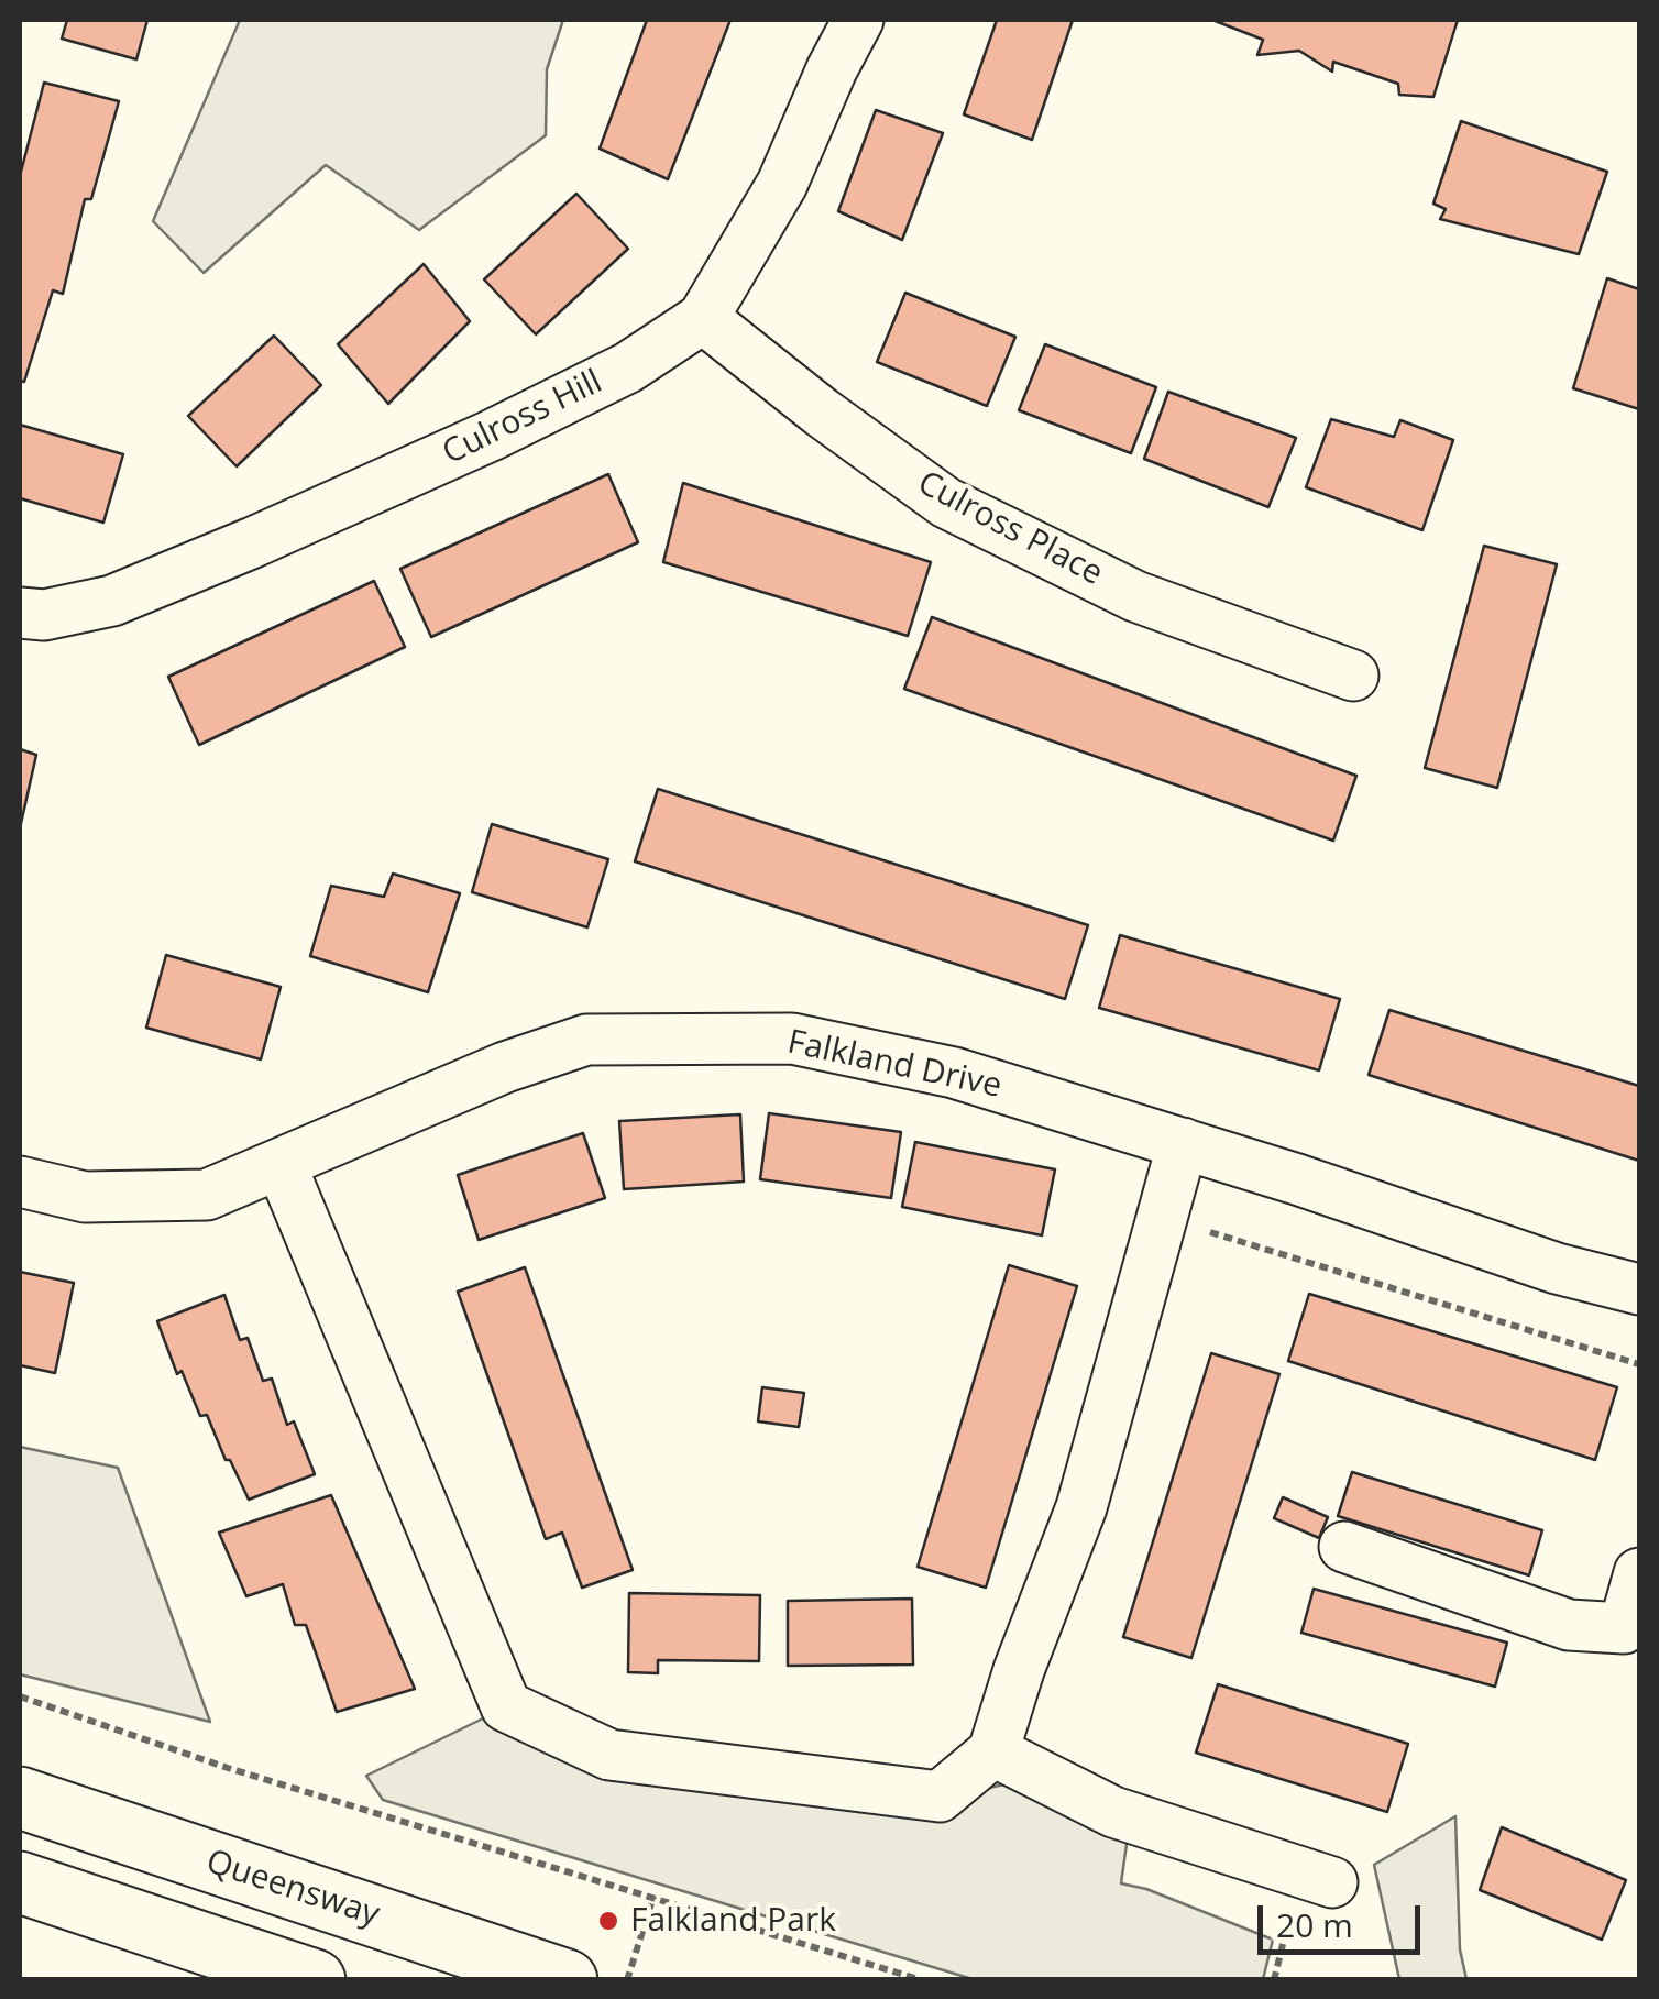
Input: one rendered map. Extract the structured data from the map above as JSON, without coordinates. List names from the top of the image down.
{
  "streets": {
    "highway": ["Queensway"],
    "street": ["Culross Hill", "Culross Place", "Falkland Drive"]
  },
  "crossings": [
    ["Culross Hill", "Culross Place"]
  ],
  "places": ["Falkland Park"],
  "scale_bar": "20 m"
}
